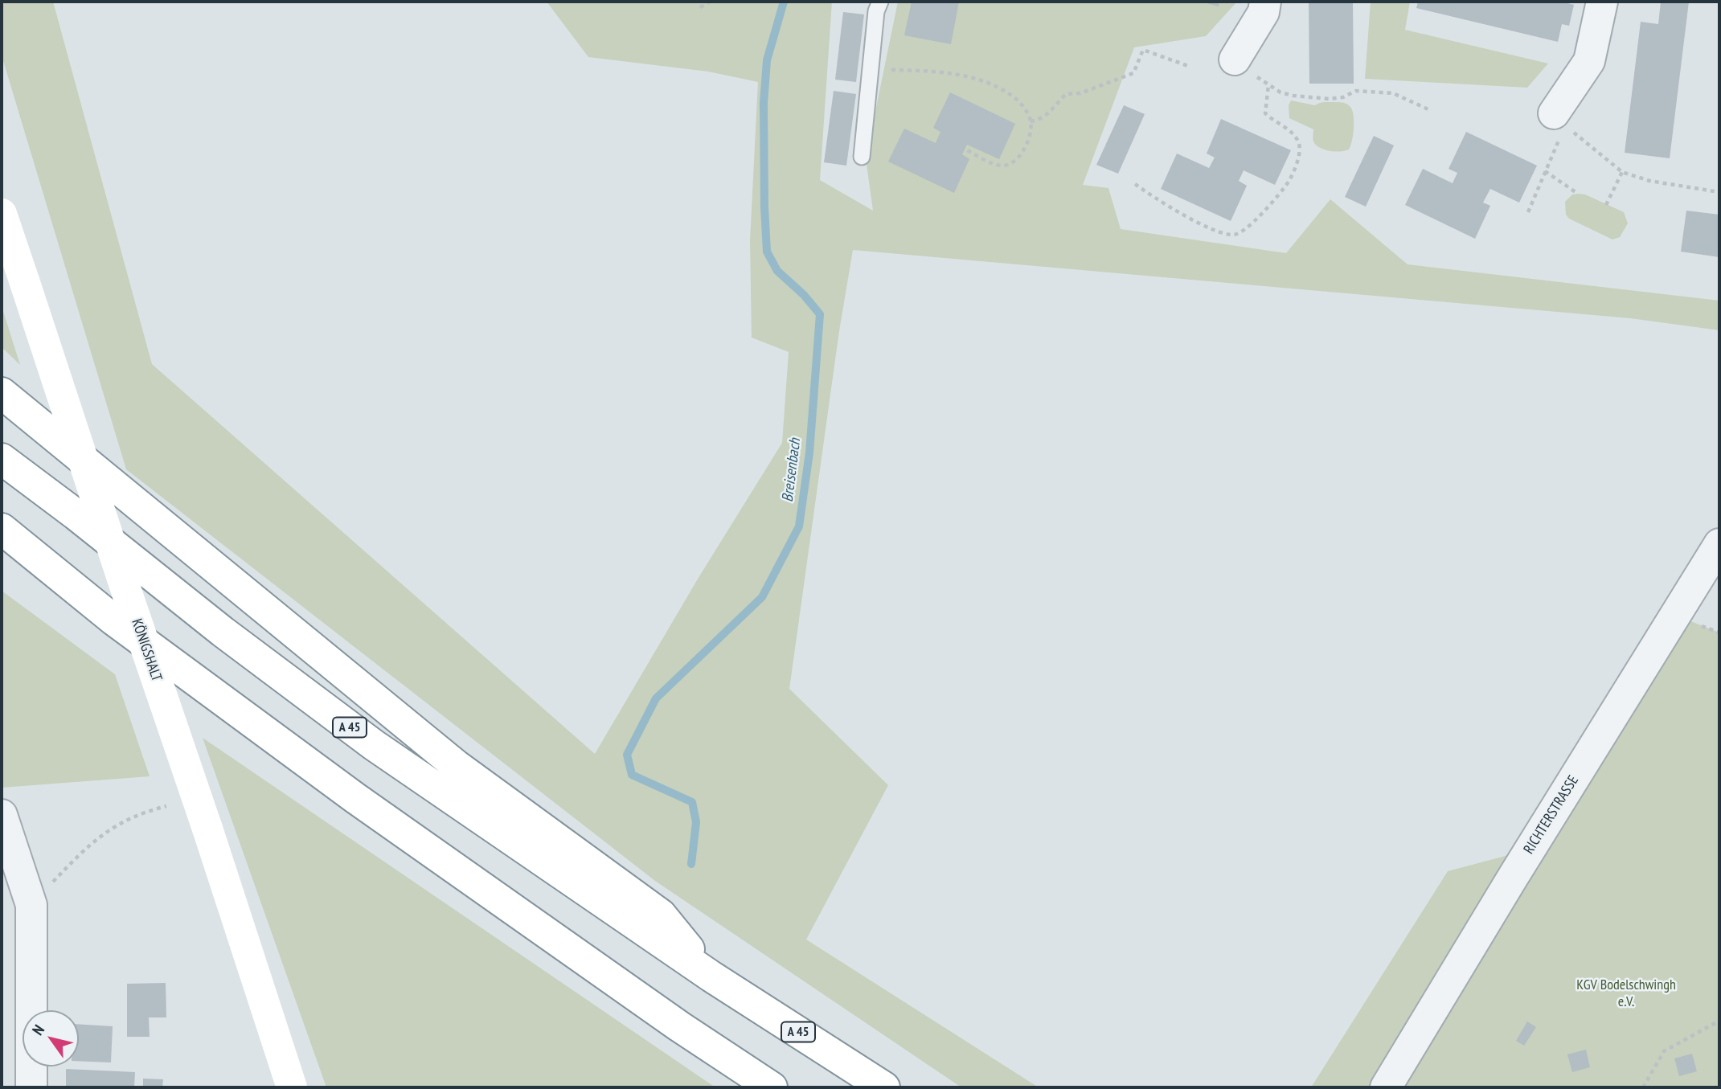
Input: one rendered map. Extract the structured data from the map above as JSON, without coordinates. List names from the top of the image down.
{
  "streets": {
    "main road": ["KÖNIGSHALT", "A 45"],
    "street": ["RICHTERSTRASSE"]
  },
  "water": ["Breisenbach"],
  "parks": ["KGV Bodelschwingh e.V."],
  "north": "top left"
}
